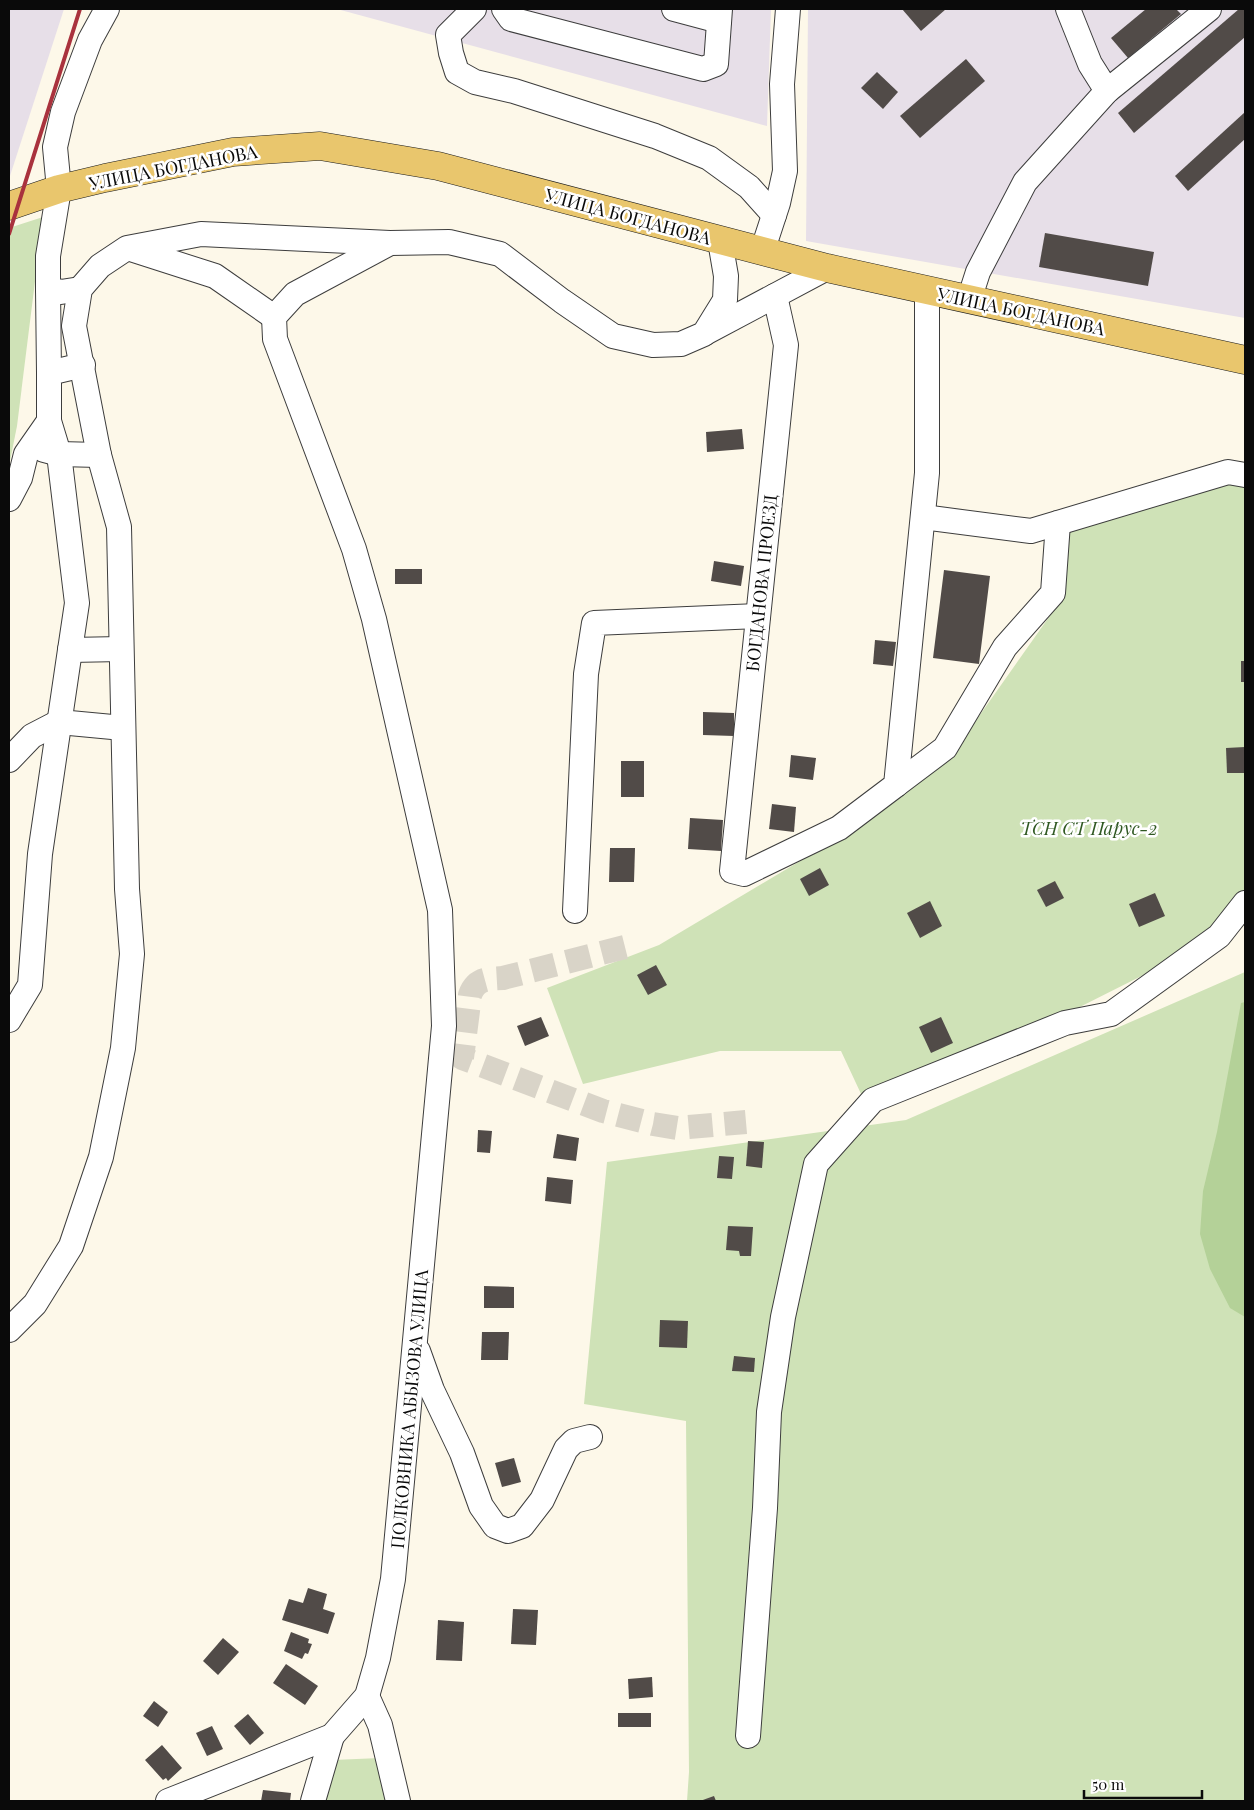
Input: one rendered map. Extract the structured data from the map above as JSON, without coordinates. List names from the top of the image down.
{
  "streets": {
    "main road": ["УЛИЦА БОГДАНОВА"],
    "street": ["БОГДАНОВА ПРОЕЗД", "ПОЛКОВНИКА АБЫЗОВА УЛИЦА"]
  },
  "parks": ["ТСН СТ Парус-2"],
  "scale_bar": "50 m"
}
